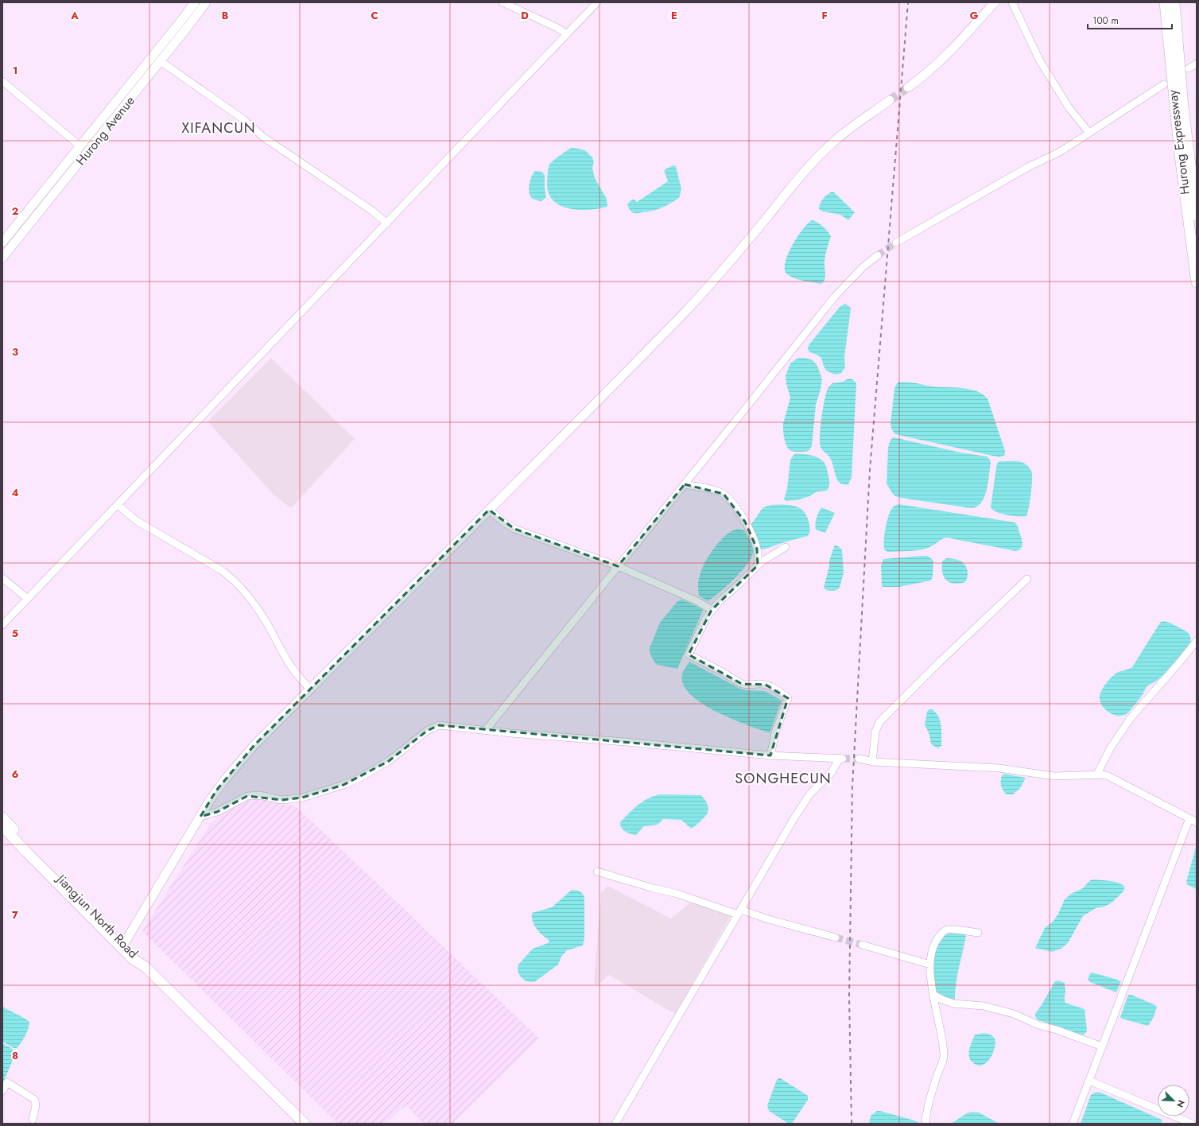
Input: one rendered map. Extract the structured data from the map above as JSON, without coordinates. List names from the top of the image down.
{
  "streets": {
    "highway": ["Hurong Expressway", "Jiangjun North Road"],
    "main road": ["Hurong Avenue"]
  },
  "districts": ["XIFANCUN", "SONGHECUN"],
  "scale_bar": "100 m",
  "north": "bottom right",
  "grid": {
    "columns": [
      "A",
      "B",
      "C",
      "D",
      "E",
      "F",
      "G"
    ],
    "rows": [
      "1",
      "2",
      "3",
      "4",
      "5",
      "6",
      "7",
      "8"
    ]
  }
}
